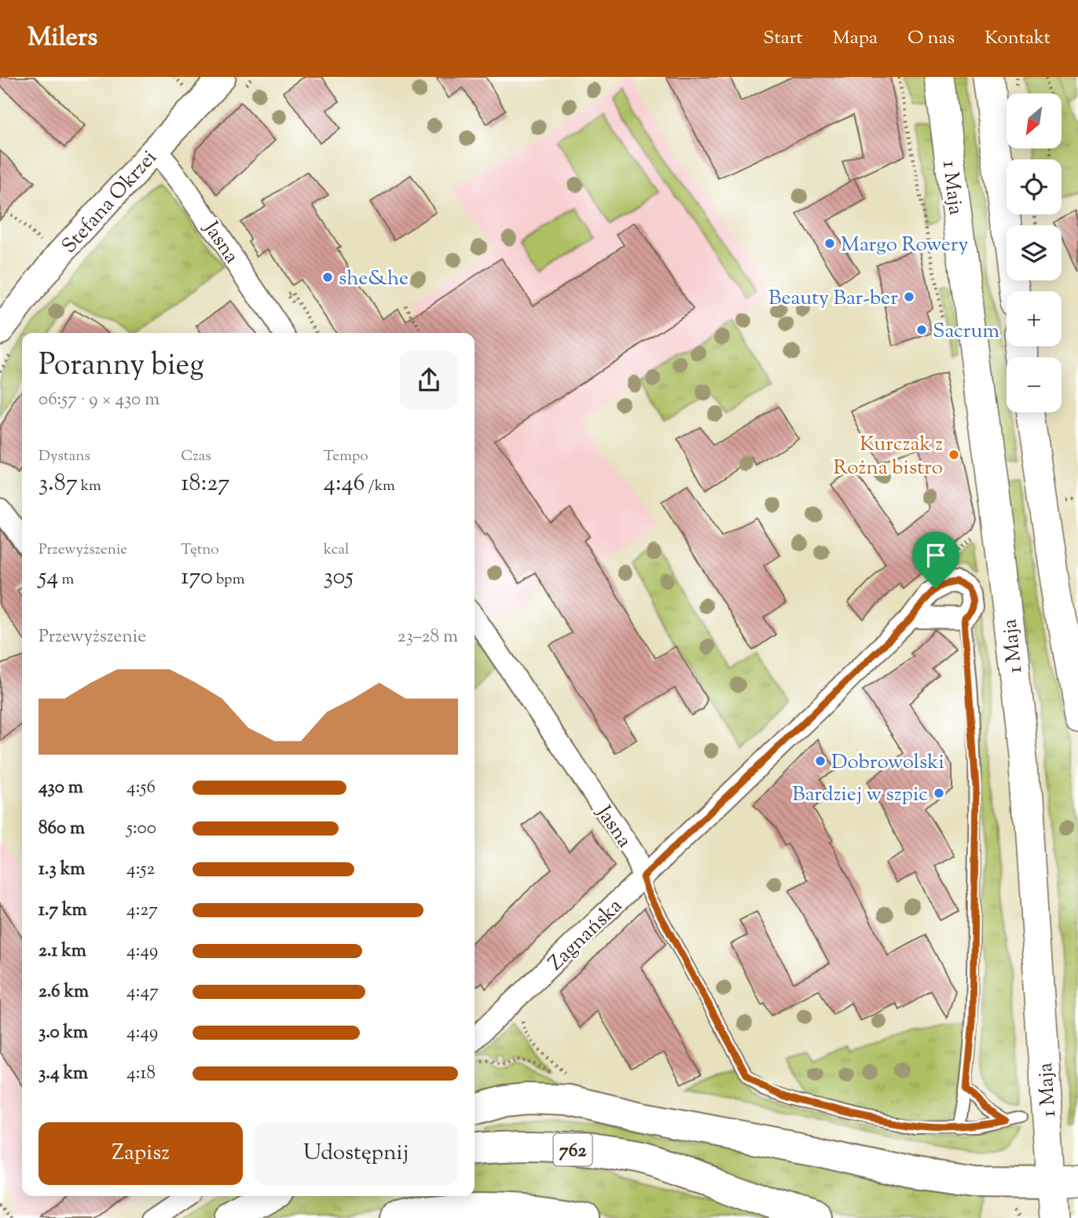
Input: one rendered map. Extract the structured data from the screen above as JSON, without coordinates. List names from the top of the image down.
{
  "streets": {
    "main road": ["1 Maja", "762"],
    "street": ["Stefana Okrzei", "Jasna", "Zagnańska"]
  },
  "crossings": [
    ["Stefana Okrzei", "Jasna"],
    ["Jasna", "Zagnańska"]
  ],
  "places": [
    "Margo Rowery",
    "she&he",
    "Beauty Bar-ber",
    "Sacrum",
    "Kurczak z Rożna bistro",
    "Dobrowolski",
    "Bardziej w szpic"
  ],
  "north": "bottom left",
  "page": {
    "header": "Milers",
    "nav": [
      "Start",
      "Mapa",
      "O nas",
      "Kontakt"
    ],
    "map_buttons": ["+", "−"],
    "heading": ["Poranny bieg", "06:57 · 9 × 430 m"],
    "stats": [
      ["Dystans", "3.87 km"],
      ["Czas", "18:27"],
      ["Tempo", "4:46 /km"],
      ["Przewyższenie", "54 m"],
      ["Tętno", "170 bpm"],
      ["kcal", "305"]
    ],
    "chart": ["Przewyższenie", "23–28 m"],
    "list": [
      {
        "name": "430 m",
        "note": "4:56"
      },
      {
        "name": "860 m",
        "note": "5:00"
      },
      {
        "name": "1.3 km",
        "note": "4:52"
      },
      {
        "name": "1.7 km",
        "note": "4:27"
      },
      {
        "name": "2.1 km",
        "note": "4:49"
      },
      {
        "name": "2.6 km",
        "note": "4:47"
      },
      {
        "name": "3.0 km",
        "note": "4:49"
      },
      {
        "name": "3.4 km",
        "note": "4:18"
      }
    ],
    "buttons": ["Zapisz", "Udostępnij"]
  }
}
